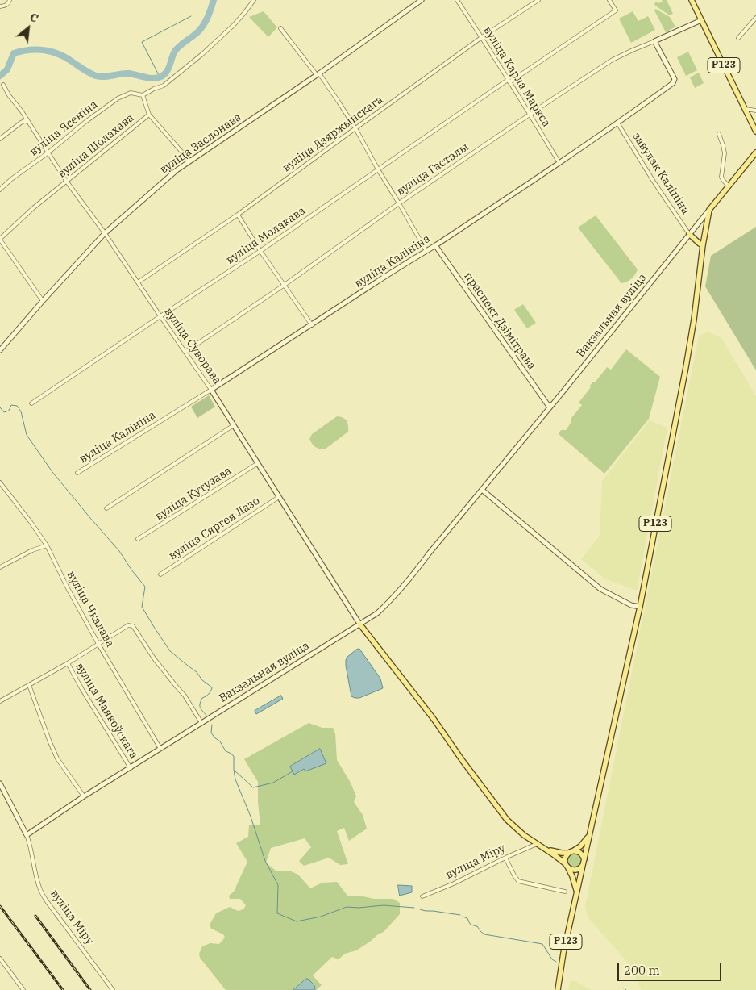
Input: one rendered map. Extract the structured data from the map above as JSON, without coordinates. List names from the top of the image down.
{
  "streets": {
    "main road": [
      "Р123",
      "вуліца Заслонава",
      "вуліца Гастэлы",
      "вуліца Калініна",
      "Вакзальная вуліца",
      "праспект Дзімітрава",
      "вуліца Суворава",
      "вуліца Міру"
    ],
    "street": [
      "вуліца Карла Маркса",
      "вуліца Ясеніна",
      "вуліца Дзяржынскага",
      "вуліца Шолахава",
      "завулак Калініна",
      "вуліца Молакава",
      "вуліца Кутузава",
      "вуліца Сяргея Лазо",
      "вуліца Чкалава",
      "вуліца Маякоўскага"
    ]
  },
  "crossings": [
    ["Р123", "вуліца Гастэлы"],
    ["Р123", "Вакзальная вуліца"],
    ["вуліца Карла Маркса", "вуліца Дзяржынскага"],
    ["вуліца Карла Маркса", "вуліца Гастэлы"],
    ["вуліца Карла Маркса", "вуліца Молакава"],
    ["вуліца Карла Маркса", "вуліца Калініна"],
    ["вуліца Ясеніна", "вуліца Шолахава"],
    ["вуліца Ясеніна", "вуліца Суворава"],
    ["вуліца Дзяржынскага", "вуліца Суворава"],
    ["вуліца Заслонава", "вуліца Суворава"],
    ["вуліца Шолахава", "вуліца Суворава"],
    ["вуліца Гастэлы", "вуліца Калініна"],
    ["вуліца Гастэлы", "вуліца Суворава"],
    ["завулак Калініна", "вуліца Калініна"],
    ["завулак Калініна", "Вакзальная вуліца"],
    ["вуліца Молакава", "вуліца Суворава"],
    ["вуліца Калініна", "праспект Дзімітрава"],
    ["вуліца Калініна", "вуліца Суворава"],
    ["Вакзальная вуліца", "праспект Дзімітрава"],
    ["Вакзальная вуліца", "вуліца Суворава"],
    ["Вакзальная вуліца", "вуліца Чкалава"],
    ["Вакзальная вуліца", "вуліца Маякоўскага"],
    ["Вакзальная вуліца", "вуліца Міру"],
    ["вуліца Суворава", "вуліца Кутузава"],
    ["вуліца Суворава", "вуліца Сяргея Лазо"]
  ],
  "scale_bar": "200 m",
  "north": "top right"
}
